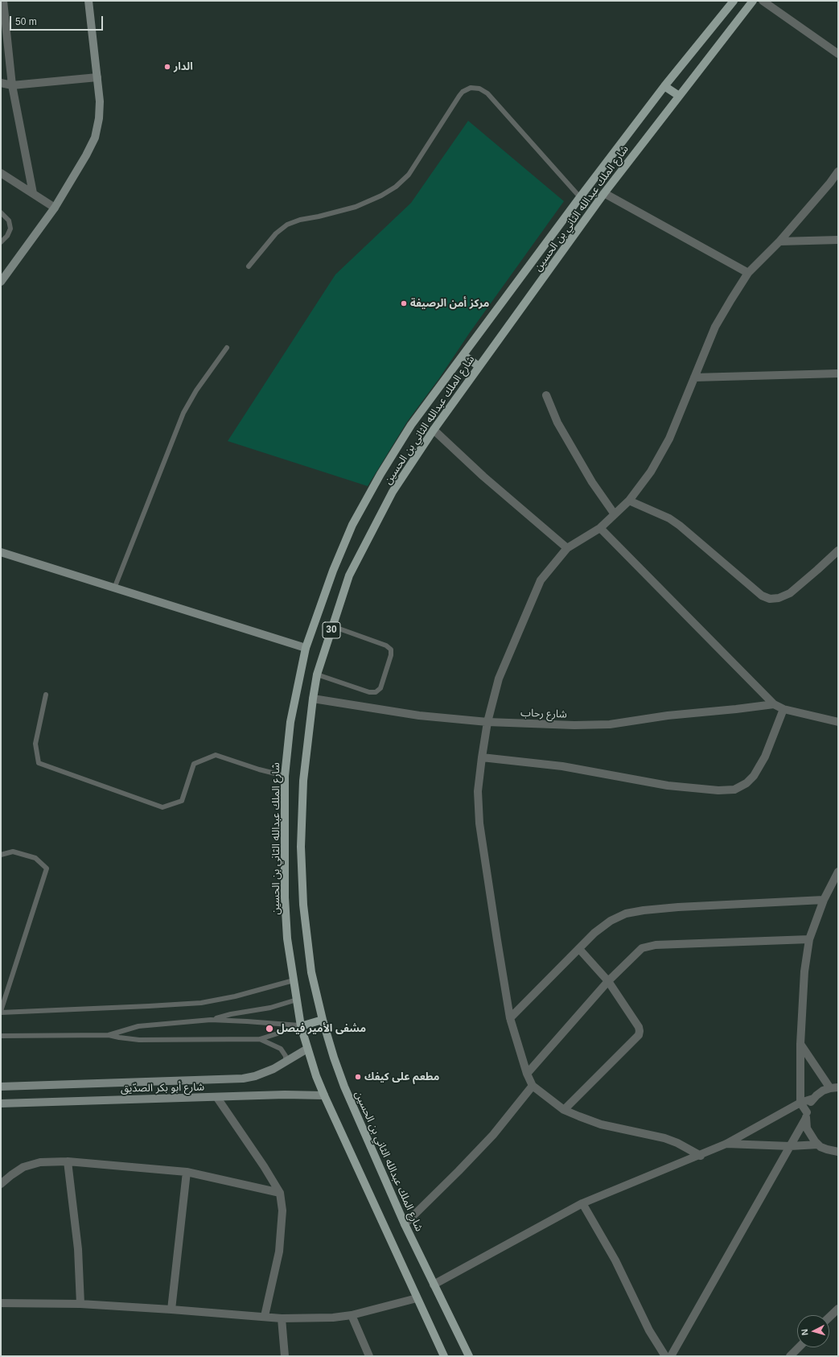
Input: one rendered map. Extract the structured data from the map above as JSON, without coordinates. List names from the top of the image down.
{
  "streets": {
    "main road": ["شارع الملك عبدالله الثاني بن الحسين", "30"],
    "street": ["شارع رحاب", "شارع أبو بكر الصدّيق"]
  },
  "crossings": [
    ["شارع الملك عبدالله الثاني بن الحسين", "شارع رحاب"],
    ["شارع الملك عبدالله الثاني بن الحسين", "شارع أبو بكر الصدّيق"]
  ],
  "places": [
    "الدار",
    "مركز أمن الرصيفة",
    "مشفى الأمير فيصل",
    "مطعم على كيفك"
  ],
  "scale_bar": "50 m",
  "north": "left"
}
